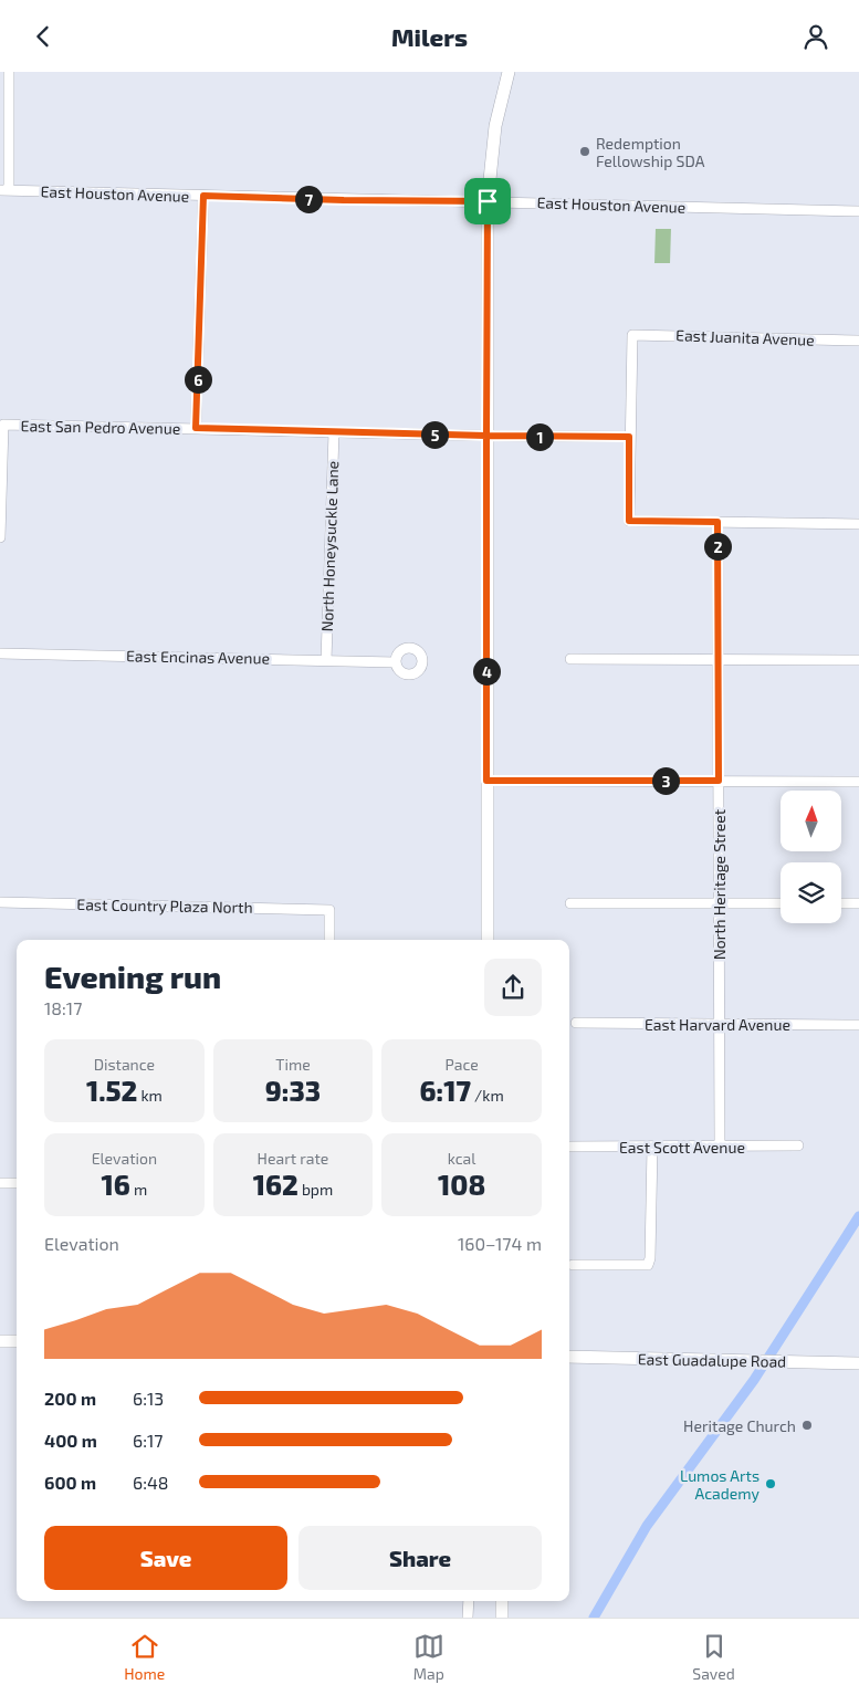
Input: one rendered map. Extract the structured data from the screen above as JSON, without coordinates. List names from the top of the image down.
{
  "streets": {
    "main road": ["East Guadalupe Road"],
    "street": [
      "East Houston Avenue",
      "East Juanita Avenue",
      "East San Pedro Avenue",
      "North Honeysuckle Lane",
      "East Encinas Avenue",
      "North Heritage Street",
      "East Country Plaza North",
      "East Harvard Avenue",
      "East Scott Avenue"
    ]
  },
  "crossings": [
    ["East Juanita Avenue", "East San Pedro Avenue"],
    ["East San Pedro Avenue", "North Honeysuckle Lane"],
    ["North Honeysuckle Lane", "East Encinas Avenue"],
    ["North Heritage Street", "East Harvard Avenue"],
    ["North Heritage Street", "East Scott Avenue"]
  ],
  "places": ["Redemption Fellowship SDA", "Heritage Church", "Lumos Arts Academy"],
  "north": "top",
  "page": {
    "header": "Milers",
    "pins": [
      "7",
      "6",
      "5",
      "1",
      "2",
      "4",
      "3"
    ],
    "heading": ["Evening run", "18:17"],
    "stats": [
      ["Distance", "1.52 km"],
      ["Time", "9:33"],
      ["Pace", "6:17 /km"],
      ["Elevation", "16 m"],
      ["Heart rate", "162 bpm"],
      ["kcal", "108"]
    ],
    "chart": ["Elevation", "160–174 m"],
    "list": [
      {
        "name": "200 m",
        "note": "6:13"
      },
      {
        "name": "400 m",
        "note": "6:17"
      },
      {
        "name": "600 m",
        "note": "6:48"
      }
    ],
    "buttons": ["Save", "Share"],
    "tabs": ["Home", "Map", "Saved"]
  }
}
